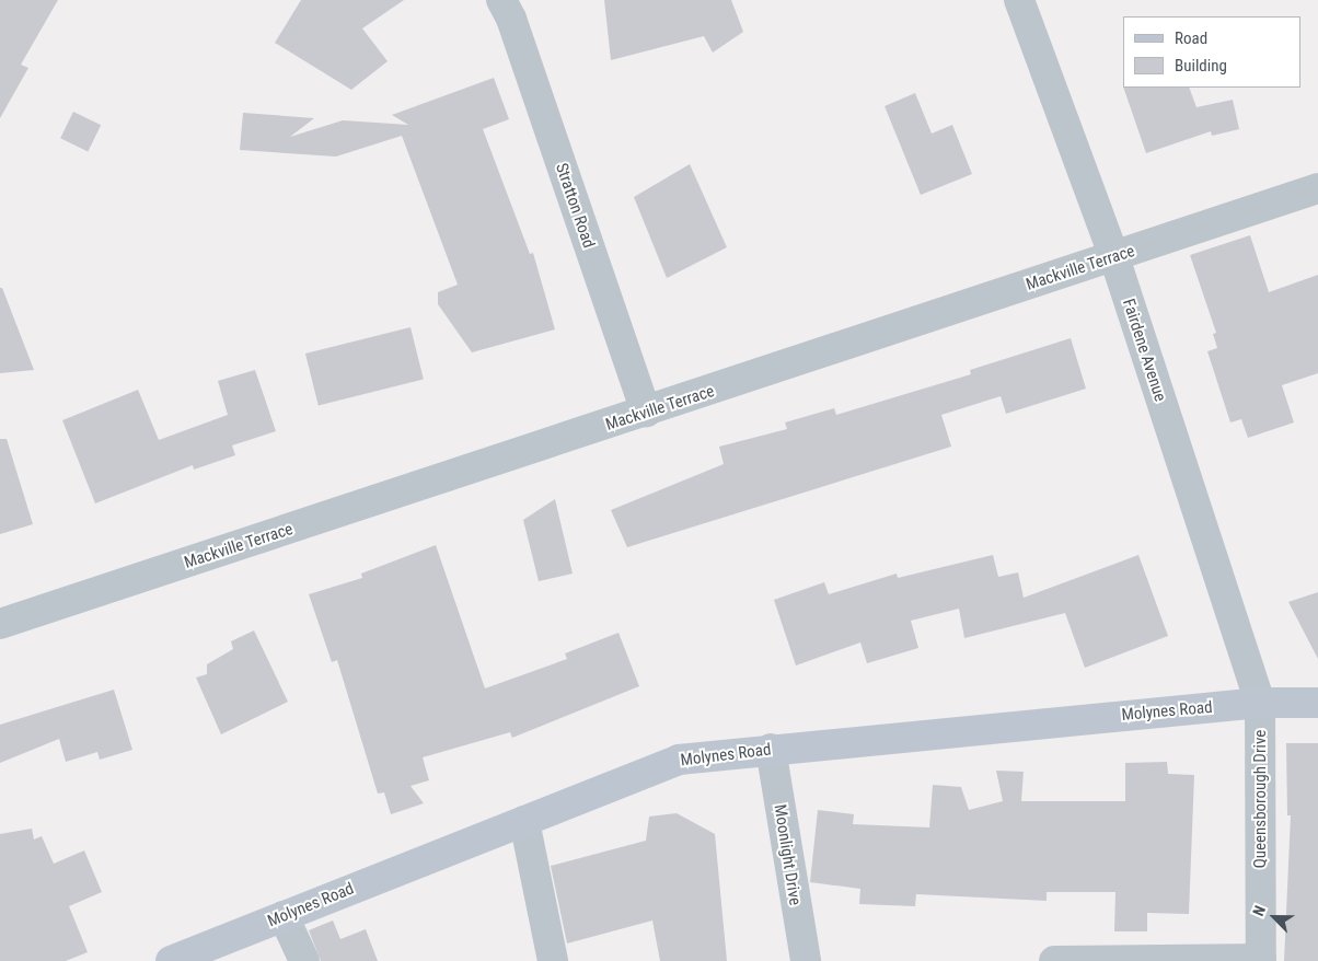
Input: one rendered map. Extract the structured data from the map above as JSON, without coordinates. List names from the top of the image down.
{
  "streets": {
    "main road": ["Molynes Road"],
    "street": [
      "Stratton Road",
      "Mackville Terrace",
      "Fairdene Avenue",
      "Queensborough Drive",
      "Moonlight Drive"
    ]
  },
  "crossings": [
    ["Stratton Road", "Mackville Terrace"],
    ["Mackville Terrace", "Fairdene Avenue"],
    ["Fairdene Avenue", "Molynes Road"],
    ["Fairdene Avenue", "Queensborough Drive"],
    ["Molynes Road", "Queensborough Drive"],
    ["Molynes Road", "Moonlight Drive"]
  ],
  "legend": ["Road", "Building"],
  "north": "top left"
}
